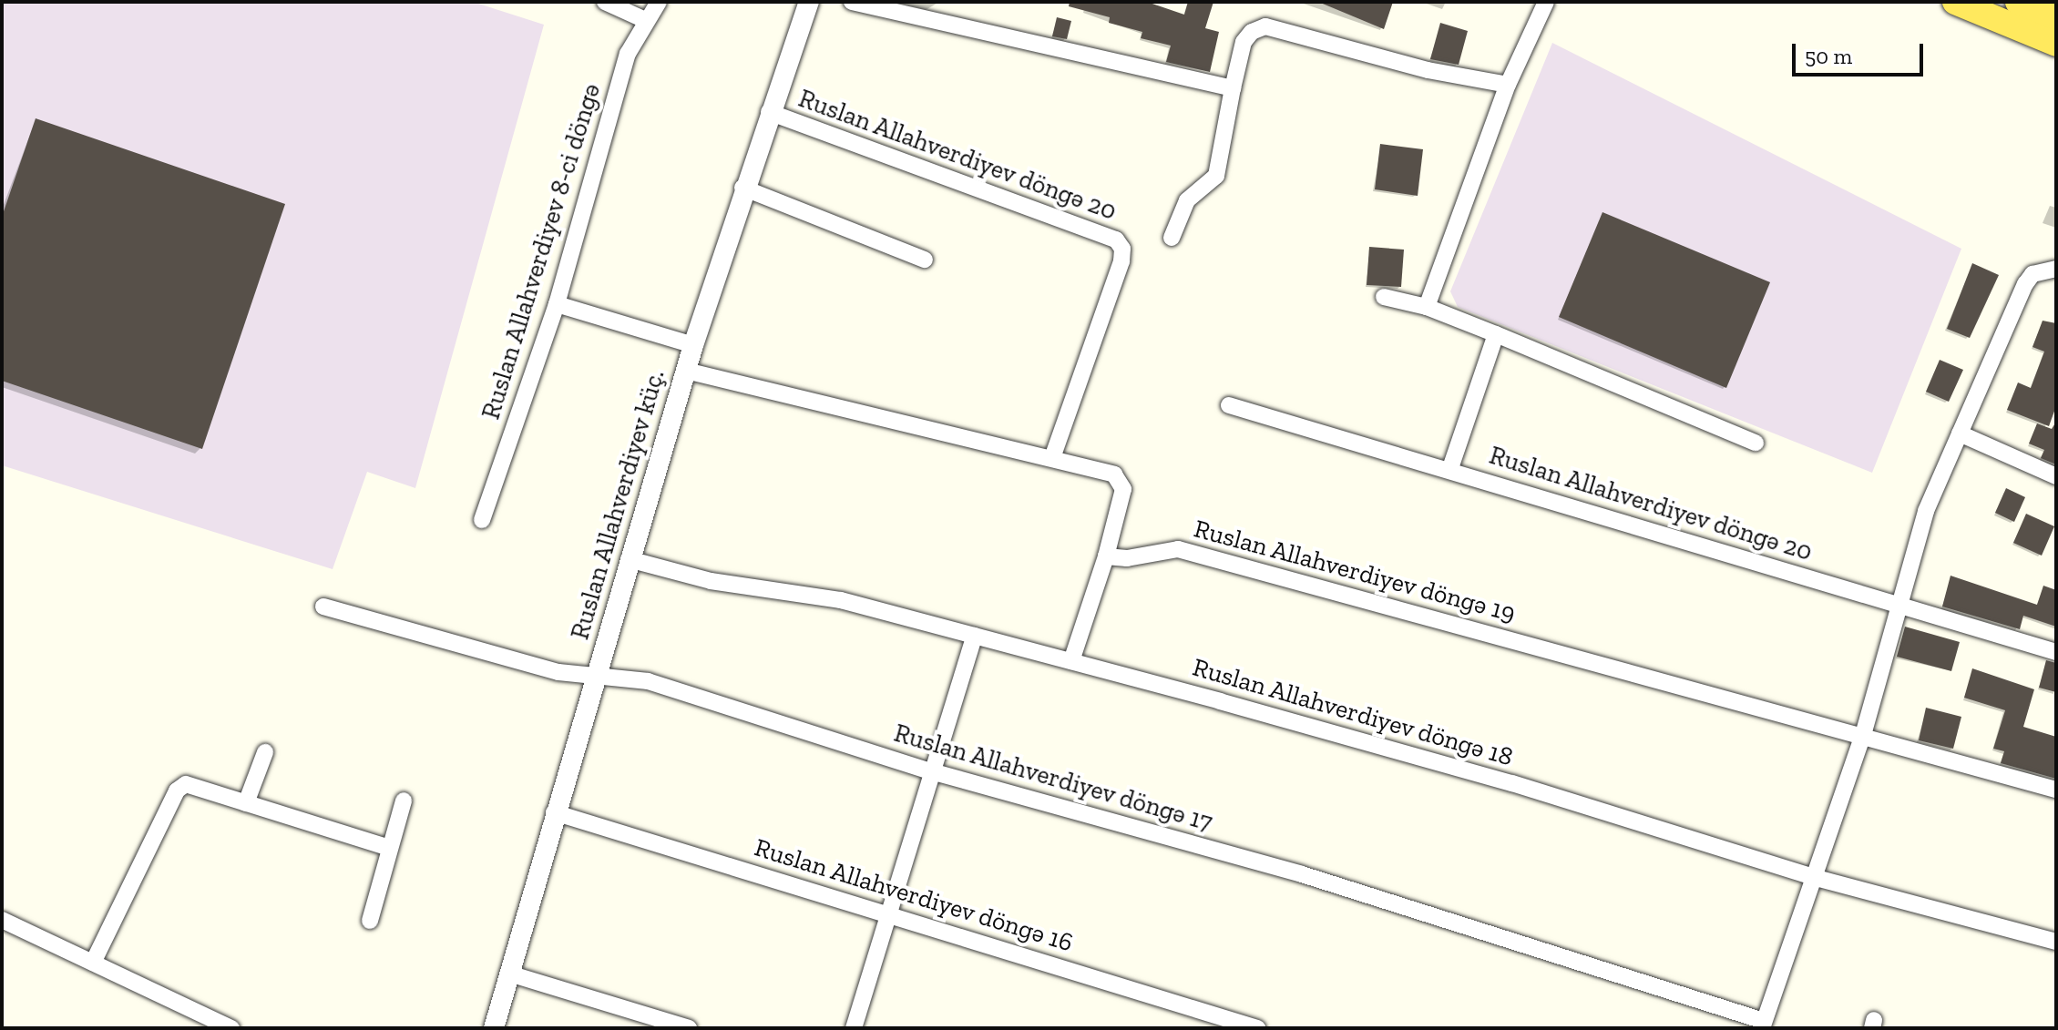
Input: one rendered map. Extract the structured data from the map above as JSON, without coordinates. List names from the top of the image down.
{
  "streets": {
    "street": [
      "Ruslan Allahverdiyev döngə 20",
      "Ruslan Allahverdiyev 8-ci döngə",
      "Ruslan Allahverdiyev küç.",
      "Ruslan Allahverdiyev döngə 19",
      "Ruslan Allahverdiyev döngə 18",
      "Ruslan Allahverdiyev döngə 17",
      "Ruslan Allahverdiyev döngə 16"
    ]
  },
  "crossings": [
    ["Ruslan Allahverdiyev döngə 20", "Ruslan Allahverdiyev küç."],
    ["Ruslan Allahverdiyev küç.", "Ruslan Allahverdiyev döngə 18"],
    ["Ruslan Allahverdiyev küç.", "Ruslan Allahverdiyev döngə 17"],
    ["Ruslan Allahverdiyev küç.", "Ruslan Allahverdiyev döngə 16"]
  ],
  "scale_bar": "50 m"
}
